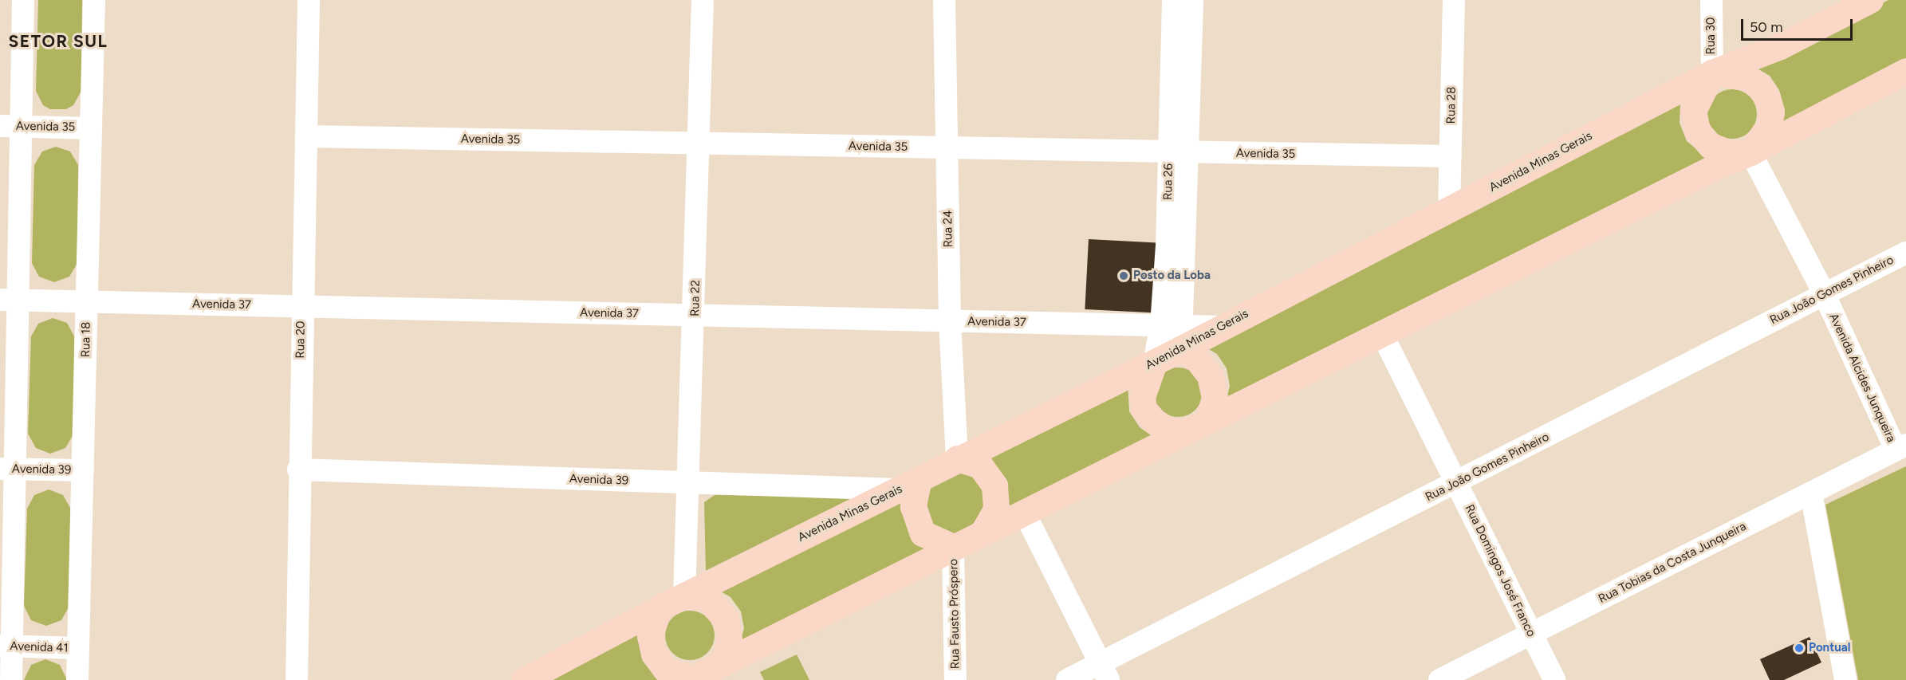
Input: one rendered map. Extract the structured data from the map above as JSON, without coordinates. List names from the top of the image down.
{
  "streets": {
    "main road": ["Avenida Minas Gerais"],
    "street": [
      "Rua 30",
      "Rua 28",
      "Avenida 35",
      "Rua 26",
      "Rua 24",
      "Rua João Gomes Pinheiro",
      "Rua 22",
      "Avenida 37",
      "Rua 18",
      "Rua 20",
      "Avenida Alcides Junqueira",
      "Avenida 39",
      "Rua Tobias da Costa Junqueira",
      "Rua Domingos José Franco",
      "Rua Fausto Próspero",
      "Avenida 41"
    ]
  },
  "crossings": [
    ["Rua 30", "Avenida Minas Gerais"],
    ["Rua 30", "Avenida Alcides Junqueira"],
    ["Rua 28", "Avenida 35"],
    ["Rua 28", "Avenida Minas Gerais"],
    ["Avenida 35", "Rua 26"],
    ["Avenida 35", "Rua 24"],
    ["Avenida 35", "Rua 22"],
    ["Avenida 35", "Rua 18"],
    ["Avenida 35", "Rua 20"],
    ["Avenida Minas Gerais", "Rua 26"],
    ["Avenida Minas Gerais", "Rua 24"],
    ["Avenida Minas Gerais", "Rua 22"],
    ["Avenida Minas Gerais", "Avenida 37"],
    ["Avenida Minas Gerais", "Avenida Alcides Junqueira"],
    ["Avenida Minas Gerais", "Avenida 39"],
    ["Avenida Minas Gerais", "Rua Fausto Próspero"],
    ["Rua 26", "Avenida 37"],
    ["Rua 24", "Avenida 37"],
    ["Rua 24", "Avenida 39"],
    ["Rua 24", "Rua Fausto Próspero"],
    ["Rua João Gomes Pinheiro", "Avenida Alcides Junqueira"],
    ["Rua João Gomes Pinheiro", "Rua Domingos José Franco"],
    ["Rua 22", "Avenida 37"],
    ["Rua 22", "Avenida 39"],
    ["Avenida 37", "Rua 18"],
    ["Avenida 37", "Rua 20"],
    ["Rua 18", "Avenida 39"],
    ["Rua 18", "Avenida 41"],
    ["Rua 20", "Avenida 39"],
    ["Avenida Alcides Junqueira", "Rua Tobias da Costa Junqueira"],
    ["Avenida 39", "Rua Fausto Próspero"],
    ["Rua Tobias da Costa Junqueira", "Rua Domingos José Franco"]
  ],
  "districts": ["SETOR SUL"],
  "places": ["Posto da Loba", "Pontual"],
  "scale_bar": "50 m"
}
